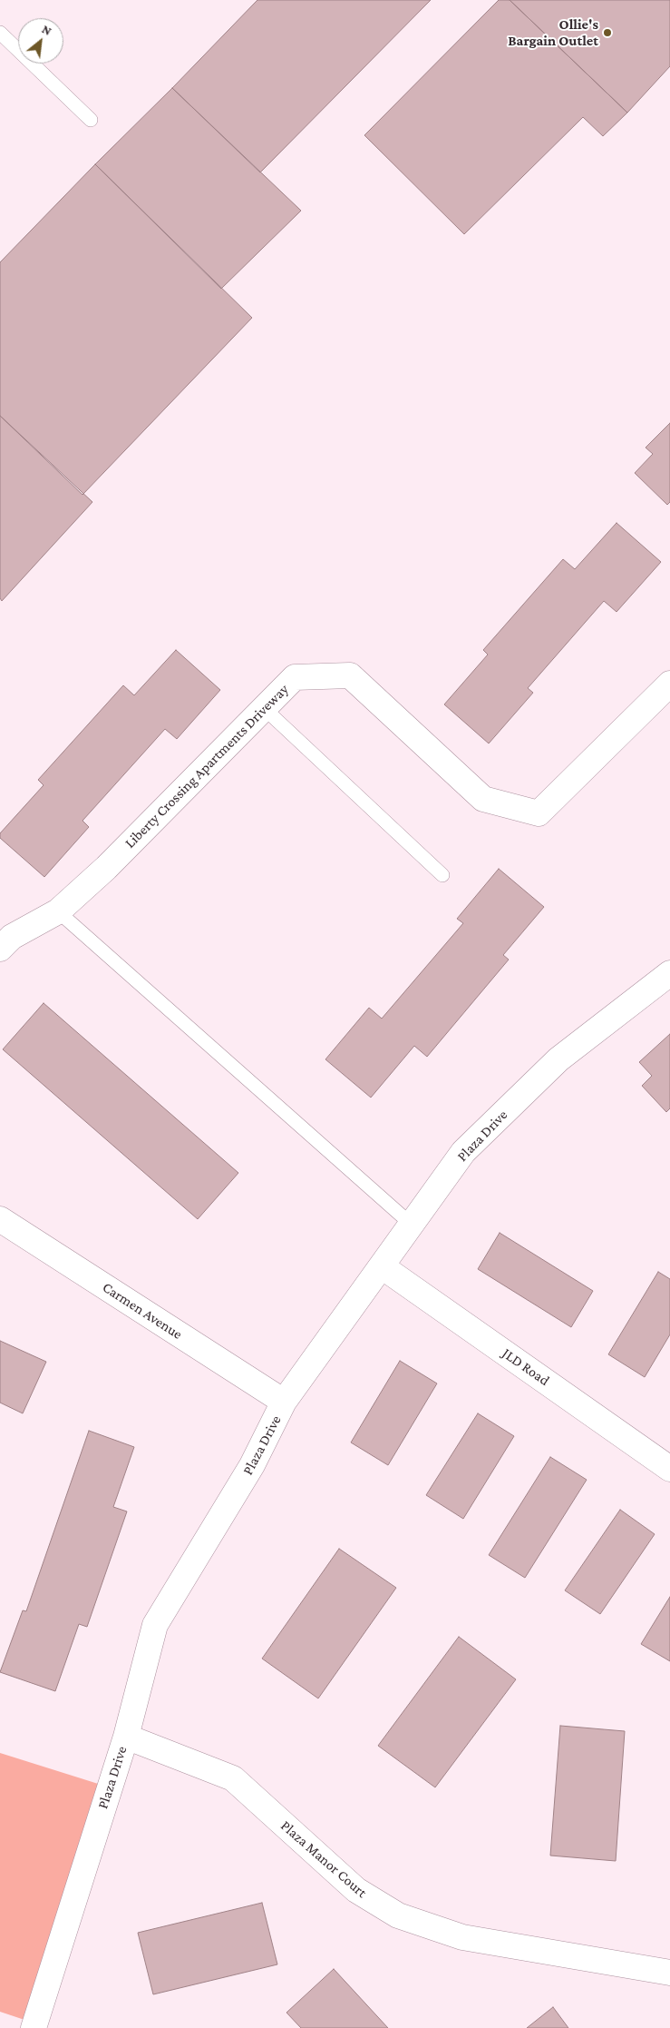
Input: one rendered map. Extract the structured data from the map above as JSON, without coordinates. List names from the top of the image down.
{
  "streets": {
    "street": [
      "Liberty Crossing Apartments Driveway",
      "Plaza Drive",
      "Carmen Avenue",
      "JLD Road",
      "Plaza Manor Court"
    ]
  },
  "crossings": [
    ["Plaza Drive", "Carmen Avenue"],
    ["Plaza Drive", "JLD Road"],
    ["Plaza Drive", "Plaza Manor Court"]
  ],
  "places": ["Ollie's Bargain Outlet"],
  "north": "top right"
}
